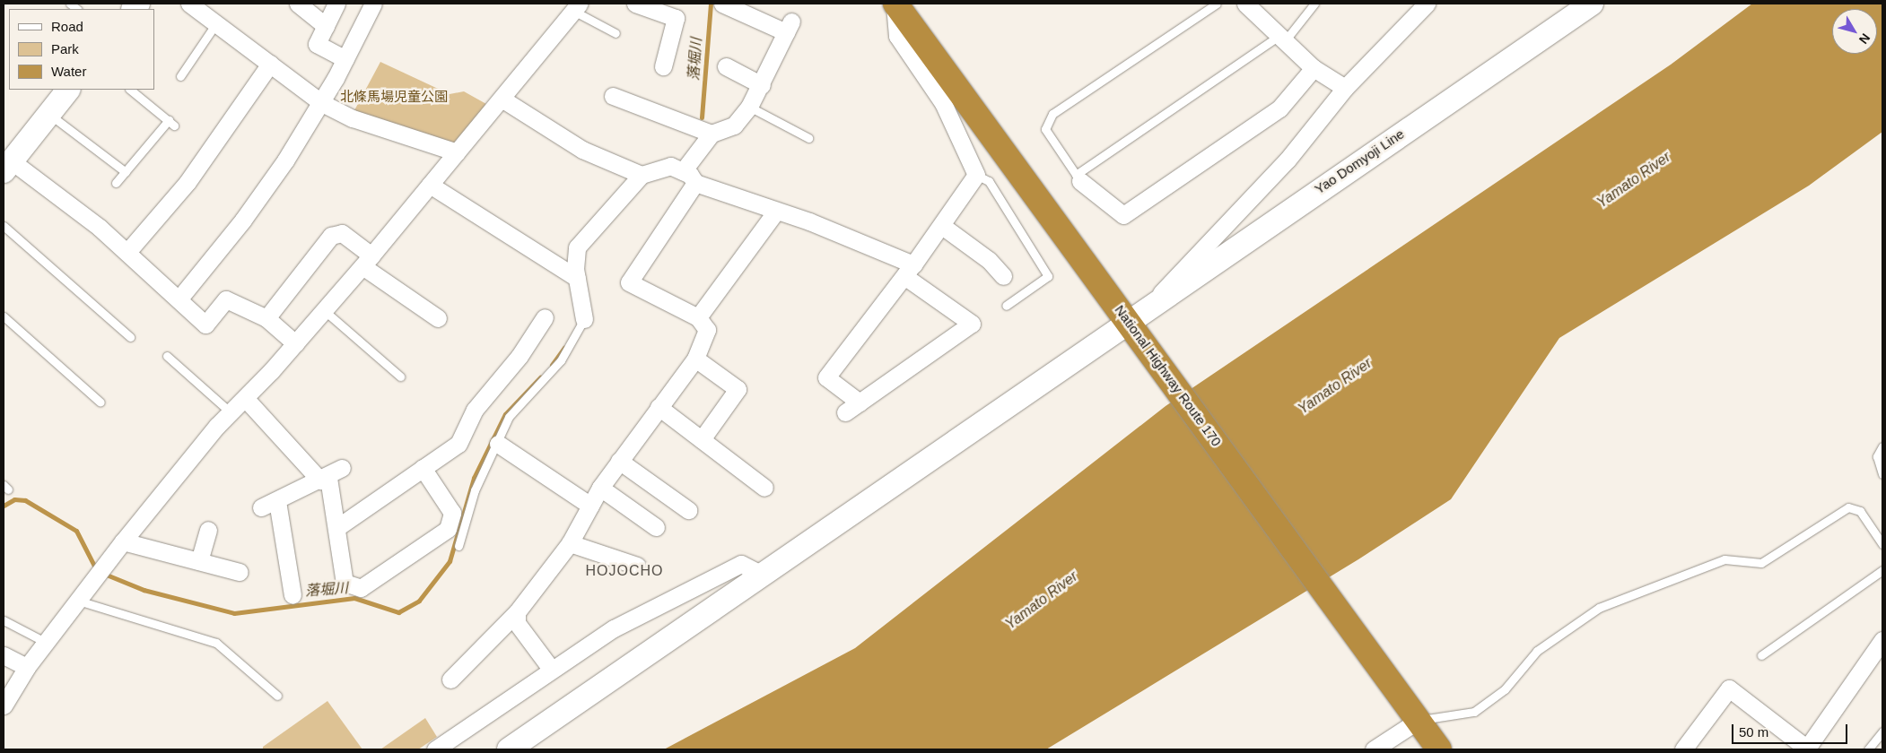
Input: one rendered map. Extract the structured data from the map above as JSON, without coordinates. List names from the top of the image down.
{
  "streets": {
    "highway": ["National Highway Route 170"],
    "street": ["Yao Domyoji Line"]
  },
  "crossings": [
    ["Yao Domyoji Line", "National Highway Route 170"]
  ],
  "districts": ["HOJOCHO"],
  "water": ["落堀川", "Yamato River"],
  "parks": ["北條馬場児童公園"],
  "legend": ["Road", "Park", "Water"],
  "scale_bar": "50 m",
  "north": "bottom right"
}
